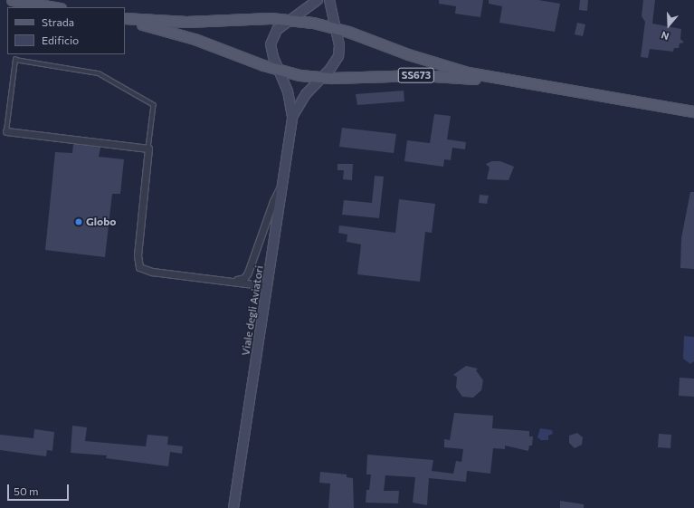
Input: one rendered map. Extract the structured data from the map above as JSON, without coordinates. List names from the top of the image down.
{
  "streets": {
    "main road": ["SS673", "Viale degli Aviatori"]
  },
  "crossings": [
    ["SS673", "Viale degli Aviatori"]
  ],
  "places": ["Globo"],
  "legend": ["Strada", "Edificio"],
  "scale_bar": "50 m",
  "north": "bottom"
}
